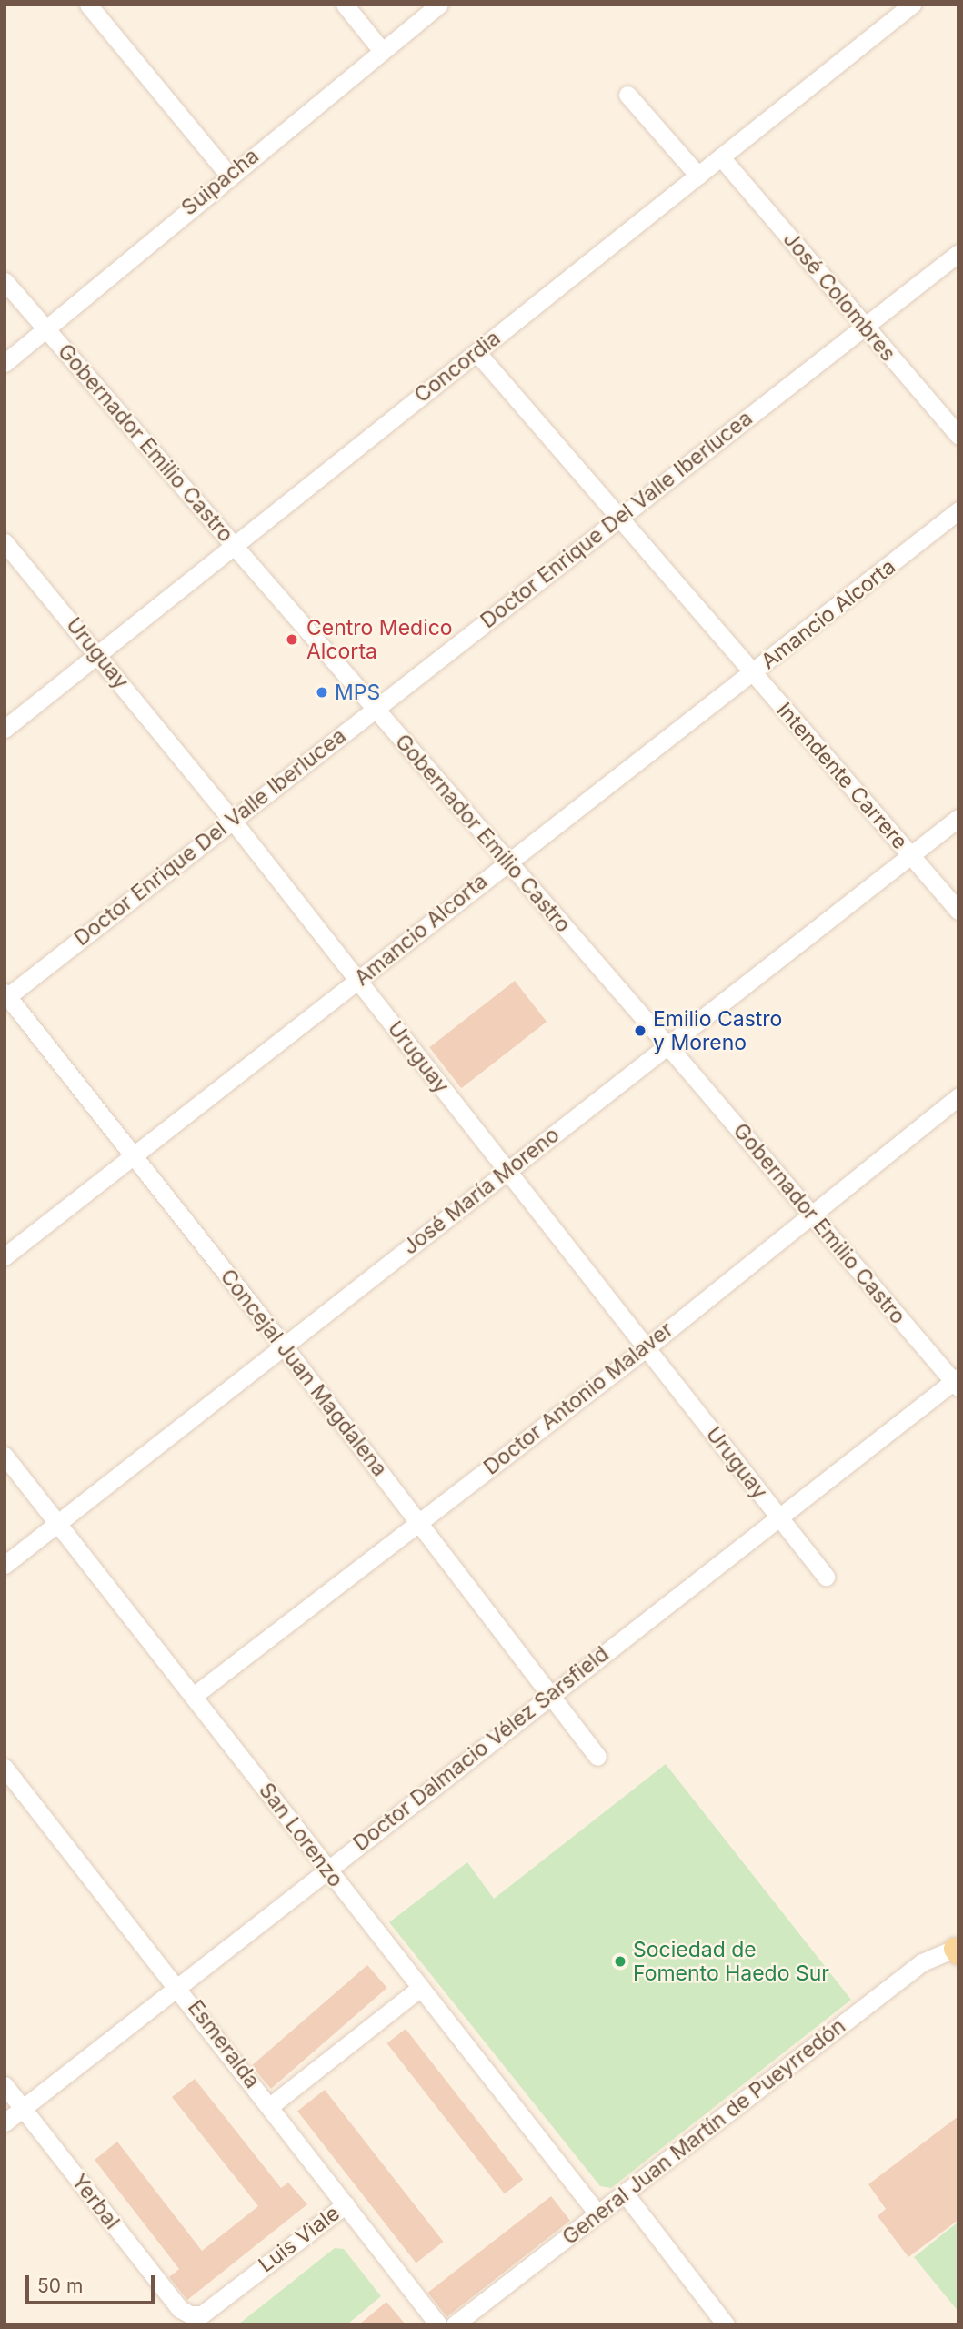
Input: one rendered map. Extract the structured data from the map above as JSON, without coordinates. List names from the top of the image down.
{
  "streets": {
    "street": [
      "Suipacha",
      "José Colombres",
      "Concordia",
      "Gobernador Emilio Castro",
      "Doctor Enrique Del Valle Iberlucea",
      "Amancio Alcorta",
      "Uruguay",
      "Intendente Carrere",
      "José María Moreno",
      "Concejal Juan Magdalena",
      "Doctor Antonio Malaver",
      "Doctor Dalmacio Vélez Sarsfield",
      "San Lorenzo",
      "Esmeralda",
      "General Juan Martín de Pueyrredón",
      "Yerbal",
      "Luis Viale"
    ]
  },
  "crossings": [
    ["Suipacha", "Gobernador Emilio Castro"],
    ["José Colombres", "Concordia"],
    ["José Colombres", "Doctor Enrique Del Valle Iberlucea"],
    ["Concordia", "Gobernador Emilio Castro"],
    ["Concordia", "Uruguay"],
    ["Concordia", "Intendente Carrere"],
    ["Gobernador Emilio Castro", "Doctor Enrique Del Valle Iberlucea"],
    ["Gobernador Emilio Castro", "Amancio Alcorta"],
    ["Gobernador Emilio Castro", "José María Moreno"],
    ["Gobernador Emilio Castro", "Doctor Antonio Malaver"],
    ["Gobernador Emilio Castro", "Doctor Dalmacio Vélez Sarsfield"],
    ["Doctor Enrique Del Valle Iberlucea", "Uruguay"],
    ["Doctor Enrique Del Valle Iberlucea", "Intendente Carrere"],
    ["Doctor Enrique Del Valle Iberlucea", "Concejal Juan Magdalena"],
    ["Amancio Alcorta", "Uruguay"],
    ["Amancio Alcorta", "Intendente Carrere"],
    ["Amancio Alcorta", "Concejal Juan Magdalena"],
    ["Uruguay", "José María Moreno"],
    ["Uruguay", "Doctor Antonio Malaver"],
    ["Uruguay", "Doctor Dalmacio Vélez Sarsfield"],
    ["Intendente Carrere", "José María Moreno"],
    ["José María Moreno", "Concejal Juan Magdalena"],
    ["José María Moreno", "San Lorenzo"],
    ["Concejal Juan Magdalena", "Doctor Antonio Malaver"],
    ["Concejal Juan Magdalena", "Doctor Dalmacio Vélez Sarsfield"],
    ["Doctor Antonio Malaver", "San Lorenzo"],
    ["Doctor Dalmacio Vélez Sarsfield", "San Lorenzo"],
    ["Doctor Dalmacio Vélez Sarsfield", "Esmeralda"],
    ["Doctor Dalmacio Vélez Sarsfield", "Yerbal"],
    ["San Lorenzo", "General Juan Martín de Pueyrredón"],
    ["Esmeralda", "Luis Viale"],
    ["Yerbal", "Luis Viale"]
  ],
  "places": [
    "Centro Medico Alcorta",
    "MPS",
    "Emilio Castro y Moreno",
    "Sociedad de Fomento Haedo Sur"
  ],
  "scale_bar": "50 m"
}
